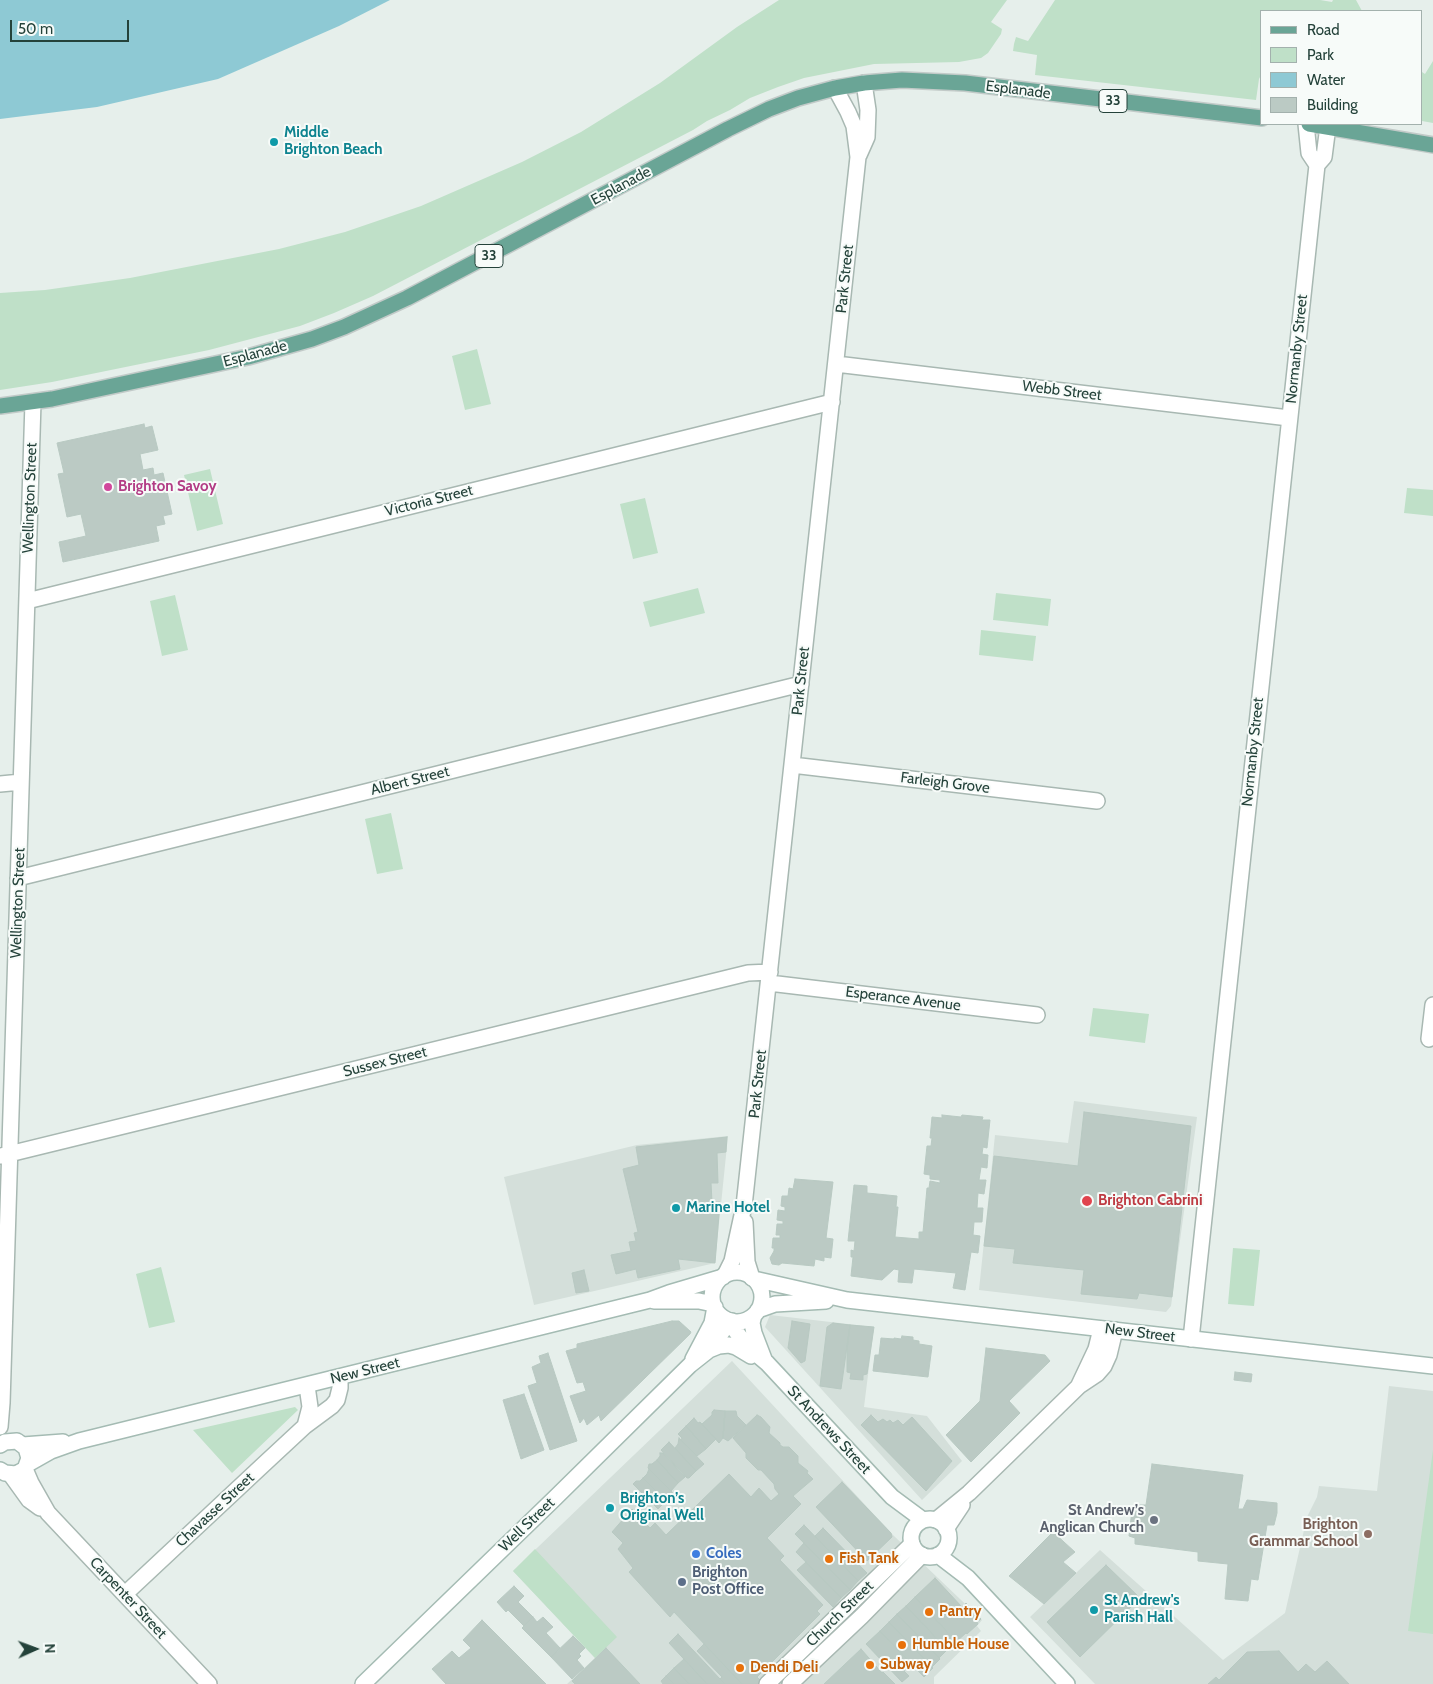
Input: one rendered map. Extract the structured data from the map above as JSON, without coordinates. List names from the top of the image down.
{
  "streets": {
    "main road": ["Esplanade", "33"],
    "street": [
      "Park Street",
      "Normanby Street",
      "Webb Street",
      "Wellington Street",
      "Victoria Street",
      "Albert Street",
      "Farleigh Grove",
      "Esperance Avenue",
      "Sussex Street",
      "New Street",
      "St Andrews Street",
      "Chavasse Street",
      "Well Street",
      "Carpenter Street",
      "Church Street"
    ]
  },
  "crossings": [
    ["Esplanade", "Park Street"],
    ["Esplanade", "Wellington Street"],
    ["Park Street", "Webb Street"],
    ["Park Street", "Victoria Street"],
    ["Park Street", "Albert Street"],
    ["Park Street", "Farleigh Grove"],
    ["Park Street", "Esperance Avenue"],
    ["Park Street", "Sussex Street"],
    ["Park Street", "New Street"],
    ["Park Street", "St Andrews Street"],
    ["Park Street", "Well Street"],
    ["Normanby Street", "Webb Street"],
    ["Normanby Street", "New Street"],
    ["Wellington Street", "Victoria Street"],
    ["Wellington Street", "Albert Street"],
    ["Wellington Street", "Sussex Street"],
    ["Wellington Street", "New Street"],
    ["Wellington Street", "Carpenter Street"],
    ["Esperance Avenue", "Sussex Street"],
    ["New Street", "St Andrews Street"],
    ["New Street", "Chavasse Street"],
    ["New Street", "Well Street"],
    ["New Street", "Carpenter Street"],
    ["New Street", "Church Street"],
    ["St Andrews Street", "Well Street"],
    ["St Andrews Street", "Church Street"],
    ["Chavasse Street", "Carpenter Street"]
  ],
  "places": [
    "Middle Brighton Beach",
    "Brighton Savoy",
    "Brighton Cabrini",
    "Marine Hotel",
    "Brighton’s Original Well",
    "St Andrew’s Anglican Church",
    "Brighton Grammar School",
    "Coles",
    "Fish Tank",
    "Brighton Post Office",
    "St Andrew's Parish Hall",
    "Pantry",
    "Humble House",
    "Subway",
    "Dendi Deli"
  ],
  "legend": [
    "Road",
    "Park",
    "Water",
    "Building"
  ],
  "scale_bar": "50 m",
  "north": "right"
}
